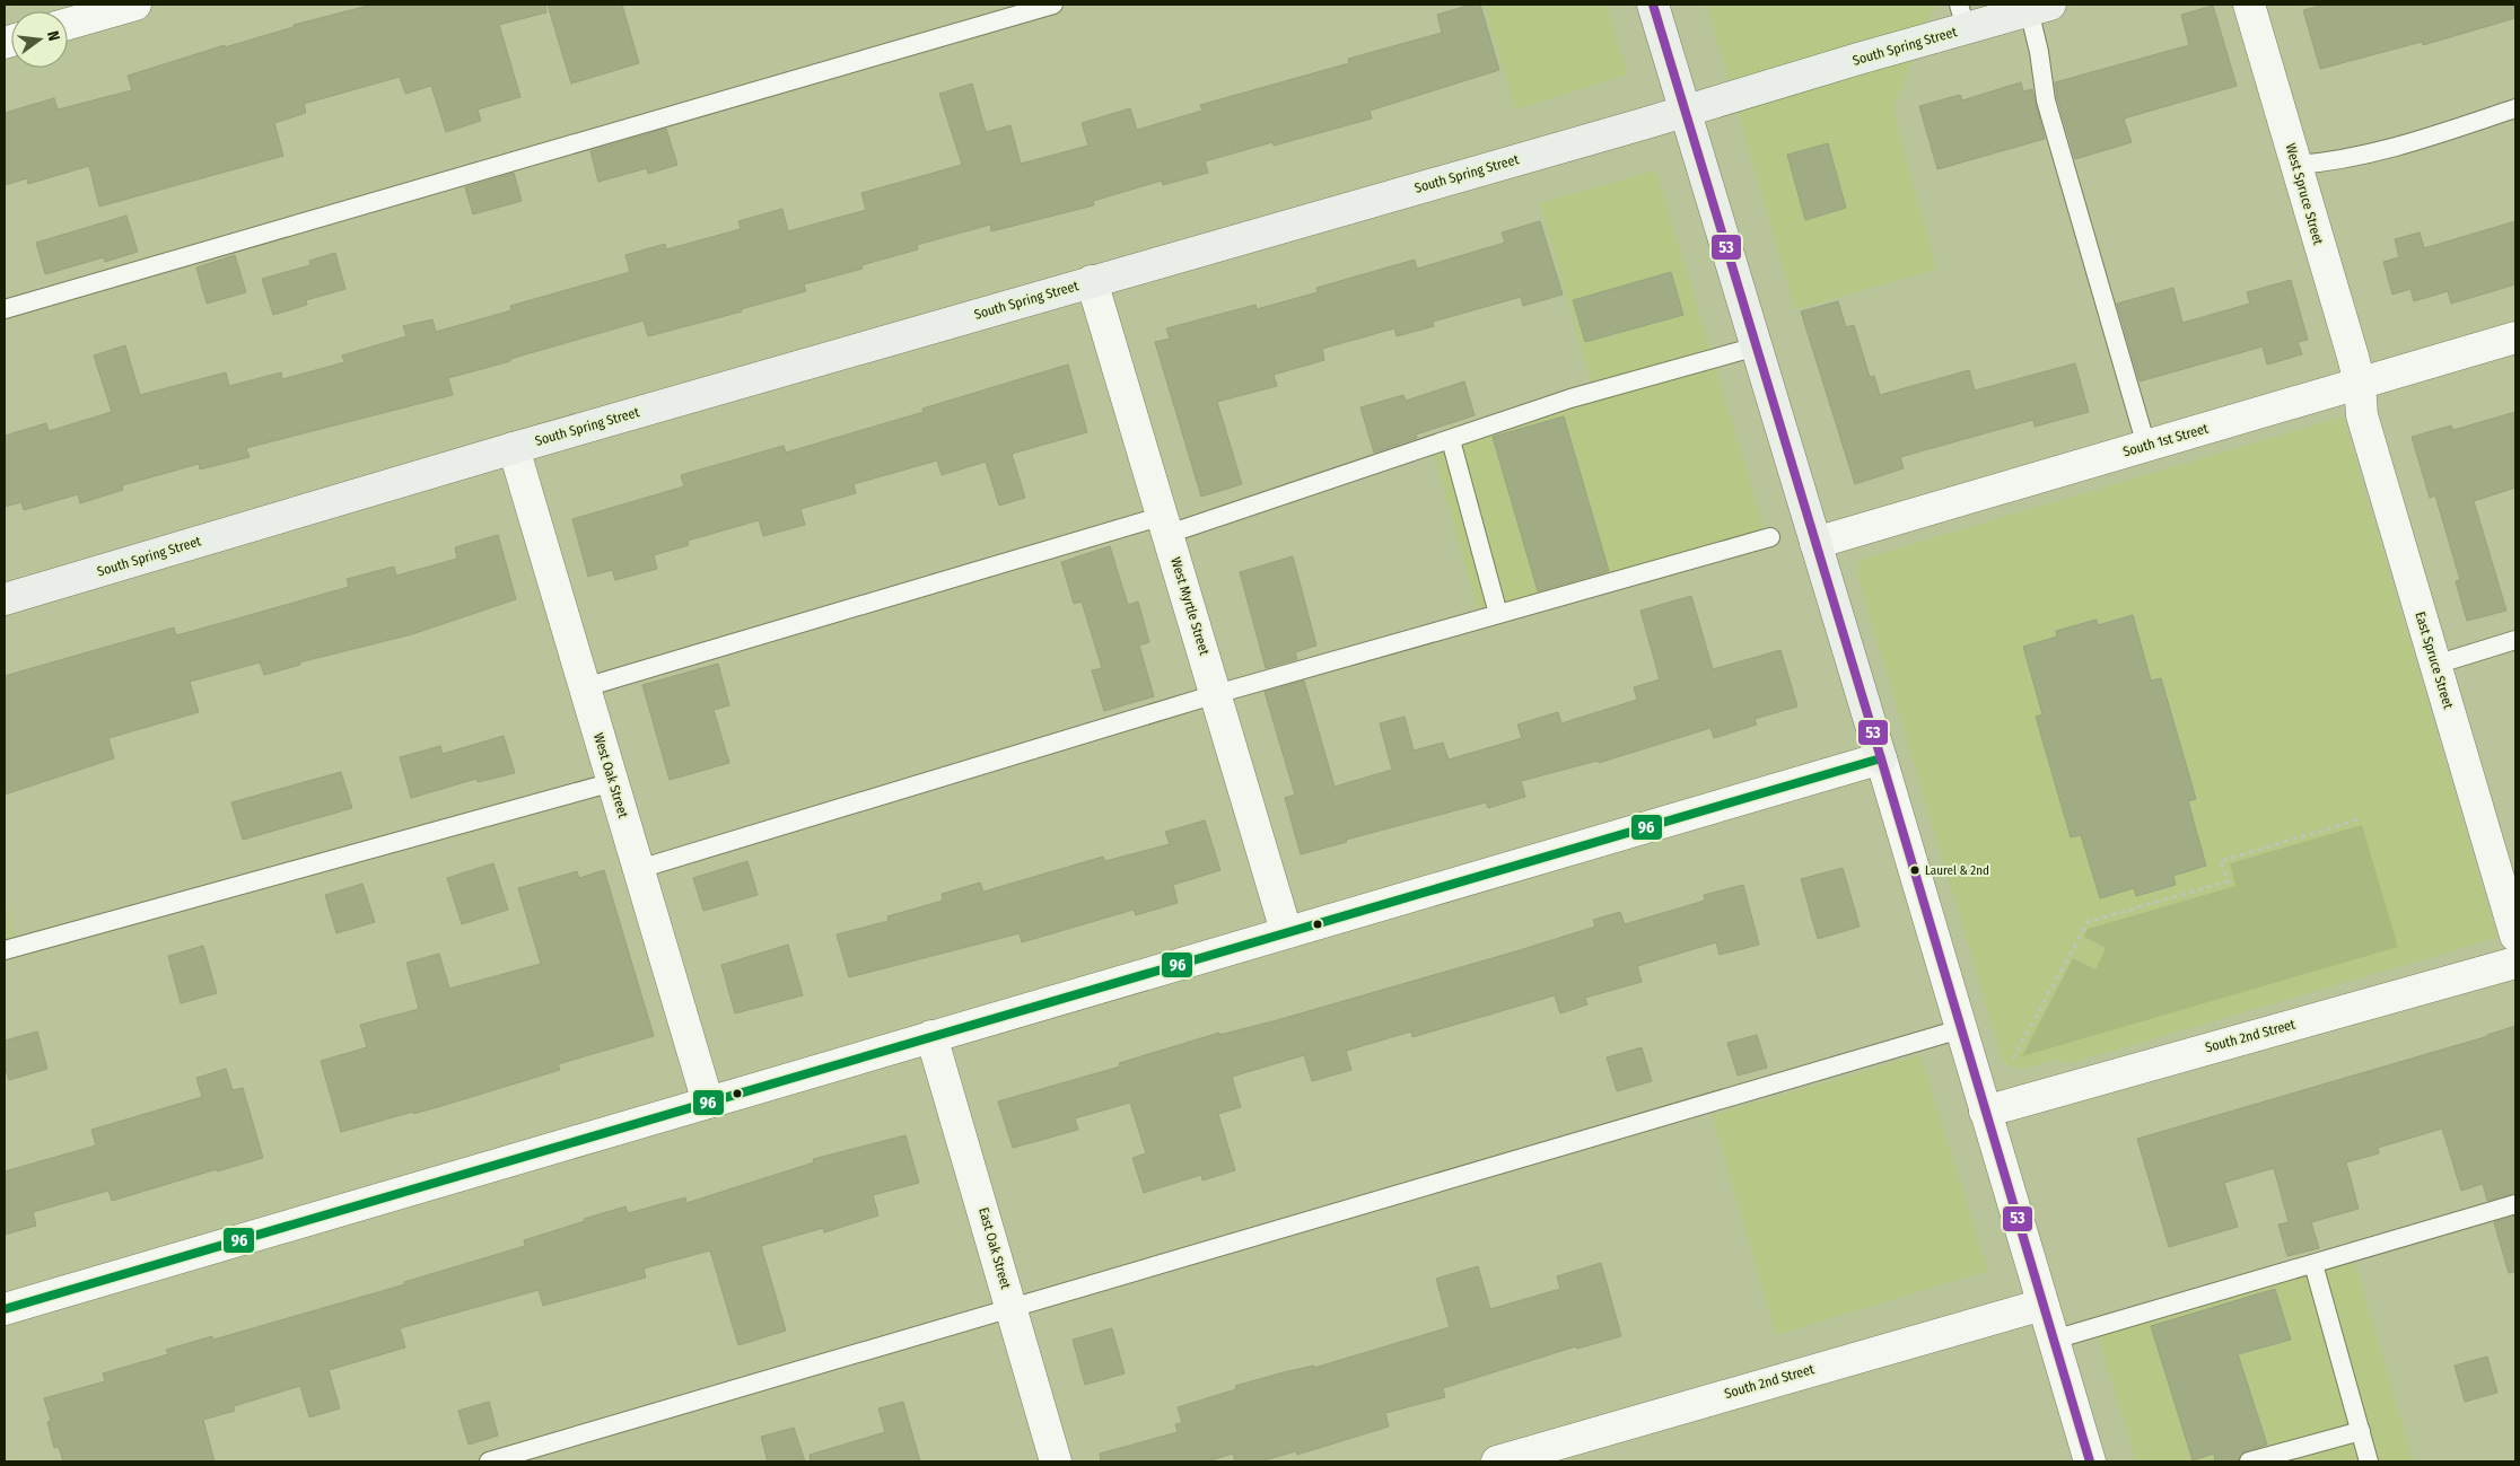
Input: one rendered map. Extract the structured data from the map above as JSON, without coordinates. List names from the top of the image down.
{
  "streets": {
    "street": [
      "South Spring Street",
      "West Spruce Street",
      "South 1st Street",
      "West Myrtle Street",
      "East Spruce Street",
      "West Oak Street",
      "South 2nd Street",
      "East Oak Street"
    ]
  },
  "crossings": [
    ["South Spring Street", "West Myrtle Street"],
    ["South Spring Street", "West Oak Street"],
    ["West Spruce Street", "South 1st Street"],
    ["West Spruce Street", "East Spruce Street"],
    ["South 1st Street", "East Spruce Street"]
  ],
  "places": ["Laurel & 2nd"],
  "lines": ["transit line 53", "transit line 96"],
  "north": "right"
}
